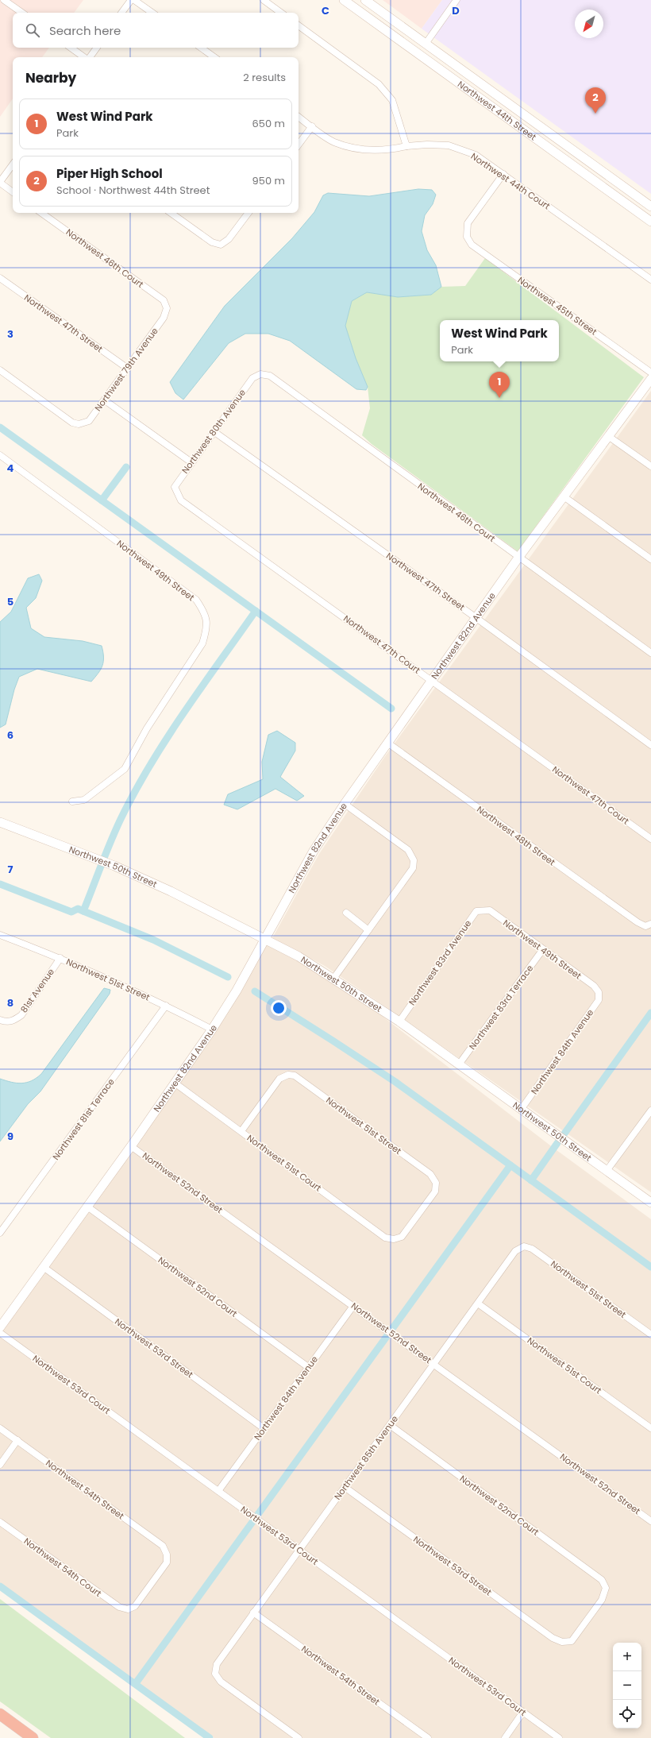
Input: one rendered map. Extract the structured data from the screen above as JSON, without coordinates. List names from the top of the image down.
{
  "streets": {
    "street": [
      "Northwest 44th Street",
      "Northwest 44th Court",
      "Northwest 46th Court",
      "Northwest 45th Street",
      "Northwest 47th Street",
      "Northwest 79th Avenue",
      "Northwest 80th Avenue",
      "Northwest 49th Street",
      "Northwest 82nd Avenue",
      "Northwest 47th Court",
      "Northwest 48th Street",
      "Northwest 50th Street",
      "Northwest 83rd Avenue",
      "Northwest 51st Street",
      "81st Avenue",
      "Northwest 83rd Terrace",
      "Northwest 84th Avenue",
      "Northwest 81st Terrace",
      "Northwest 51st Court",
      "Northwest 52nd Street",
      "Northwest 52nd Court",
      "Northwest 53rd Street",
      "Northwest 53rd Court",
      "Northwest 85th Avenue",
      "Northwest 54th Street",
      "Northwest 54th Court"
    ]
  },
  "crossings": [
    ["Northwest 44th Court", "Northwest 45th Street"],
    ["Northwest 46th Court", "Northwest 79th Avenue"],
    ["Northwest 46th Court", "Northwest 80th Avenue"],
    ["Northwest 46th Court", "Northwest 82nd Avenue"],
    ["Northwest 47th Street", "Northwest 79th Avenue"],
    ["Northwest 47th Street", "Northwest 80th Avenue"],
    ["Northwest 47th Street", "Northwest 82nd Avenue"],
    ["Northwest 80th Avenue", "Northwest 47th Court"],
    ["Northwest 49th Street", "Northwest 83rd Avenue"],
    ["Northwest 49th Street", "Northwest 83rd Terrace"],
    ["Northwest 49th Street", "Northwest 84th Avenue"],
    ["Northwest 82nd Avenue", "Northwest 47th Court"],
    ["Northwest 82nd Avenue", "Northwest 48th Street"],
    ["Northwest 82nd Avenue", "Northwest 50th Street"],
    ["Northwest 82nd Avenue", "Northwest 51st Street"],
    ["Northwest 82nd Avenue", "Northwest 51st Court"],
    ["Northwest 82nd Avenue", "Northwest 52nd Street"],
    ["Northwest 82nd Avenue", "Northwest 52nd Court"],
    ["Northwest 82nd Avenue", "Northwest 53rd Street"],
    ["Northwest 50th Street", "Northwest 83rd Avenue"],
    ["Northwest 50th Street", "Northwest 83rd Terrace"],
    ["Northwest 50th Street", "Northwest 84th Avenue"],
    ["Northwest 51st Street", "81st Avenue"],
    ["Northwest 51st Street", "Northwest 81st Terrace"],
    ["Northwest 51st Street", "Northwest 51st Court"],
    ["Northwest 51st Street", "Northwest 85th Avenue"],
    ["Northwest 84th Avenue", "Northwest 52nd Street"],
    ["Northwest 84th Avenue", "Northwest 52nd Court"],
    ["Northwest 84th Avenue", "Northwest 53rd Street"],
    ["Northwest 84th Avenue", "Northwest 53rd Court"],
    ["Northwest 51st Court", "Northwest 85th Avenue"],
    ["Northwest 52nd Street", "Northwest 85th Avenue"],
    ["Northwest 52nd Court", "Northwest 53rd Street"],
    ["Northwest 52nd Court", "Northwest 85th Avenue"],
    ["Northwest 53rd Street", "Northwest 85th Avenue"],
    ["Northwest 53rd Court", "Northwest 85th Avenue"],
    ["Northwest 85th Avenue", "Northwest 54th Street"],
    ["Northwest 54th Street", "Northwest 54th Court"]
  ],
  "north": "bottom left",
  "page": {
    "search": "Search here",
    "heading": ["Nearby", "2 results"],
    "pins": ["2", "1"],
    "list": [
      {
        "mark": "1",
        "name": "West Wind Park",
        "note": "Park",
        "value": "650 m"
      },
      {
        "mark": "2",
        "name": "Piper High School",
        "note": "School · Northwest 44th Street",
        "value": "950 m"
      }
    ],
    "popup": ["West Wind Park", "Park"],
    "map_buttons": ["+", "−"]
  },
  "grid": {
    "columns": ["C", "D"],
    "rows": [
      "3",
      "4",
      "5",
      "6",
      "7",
      "8",
      "9"
    ]
  }
}
